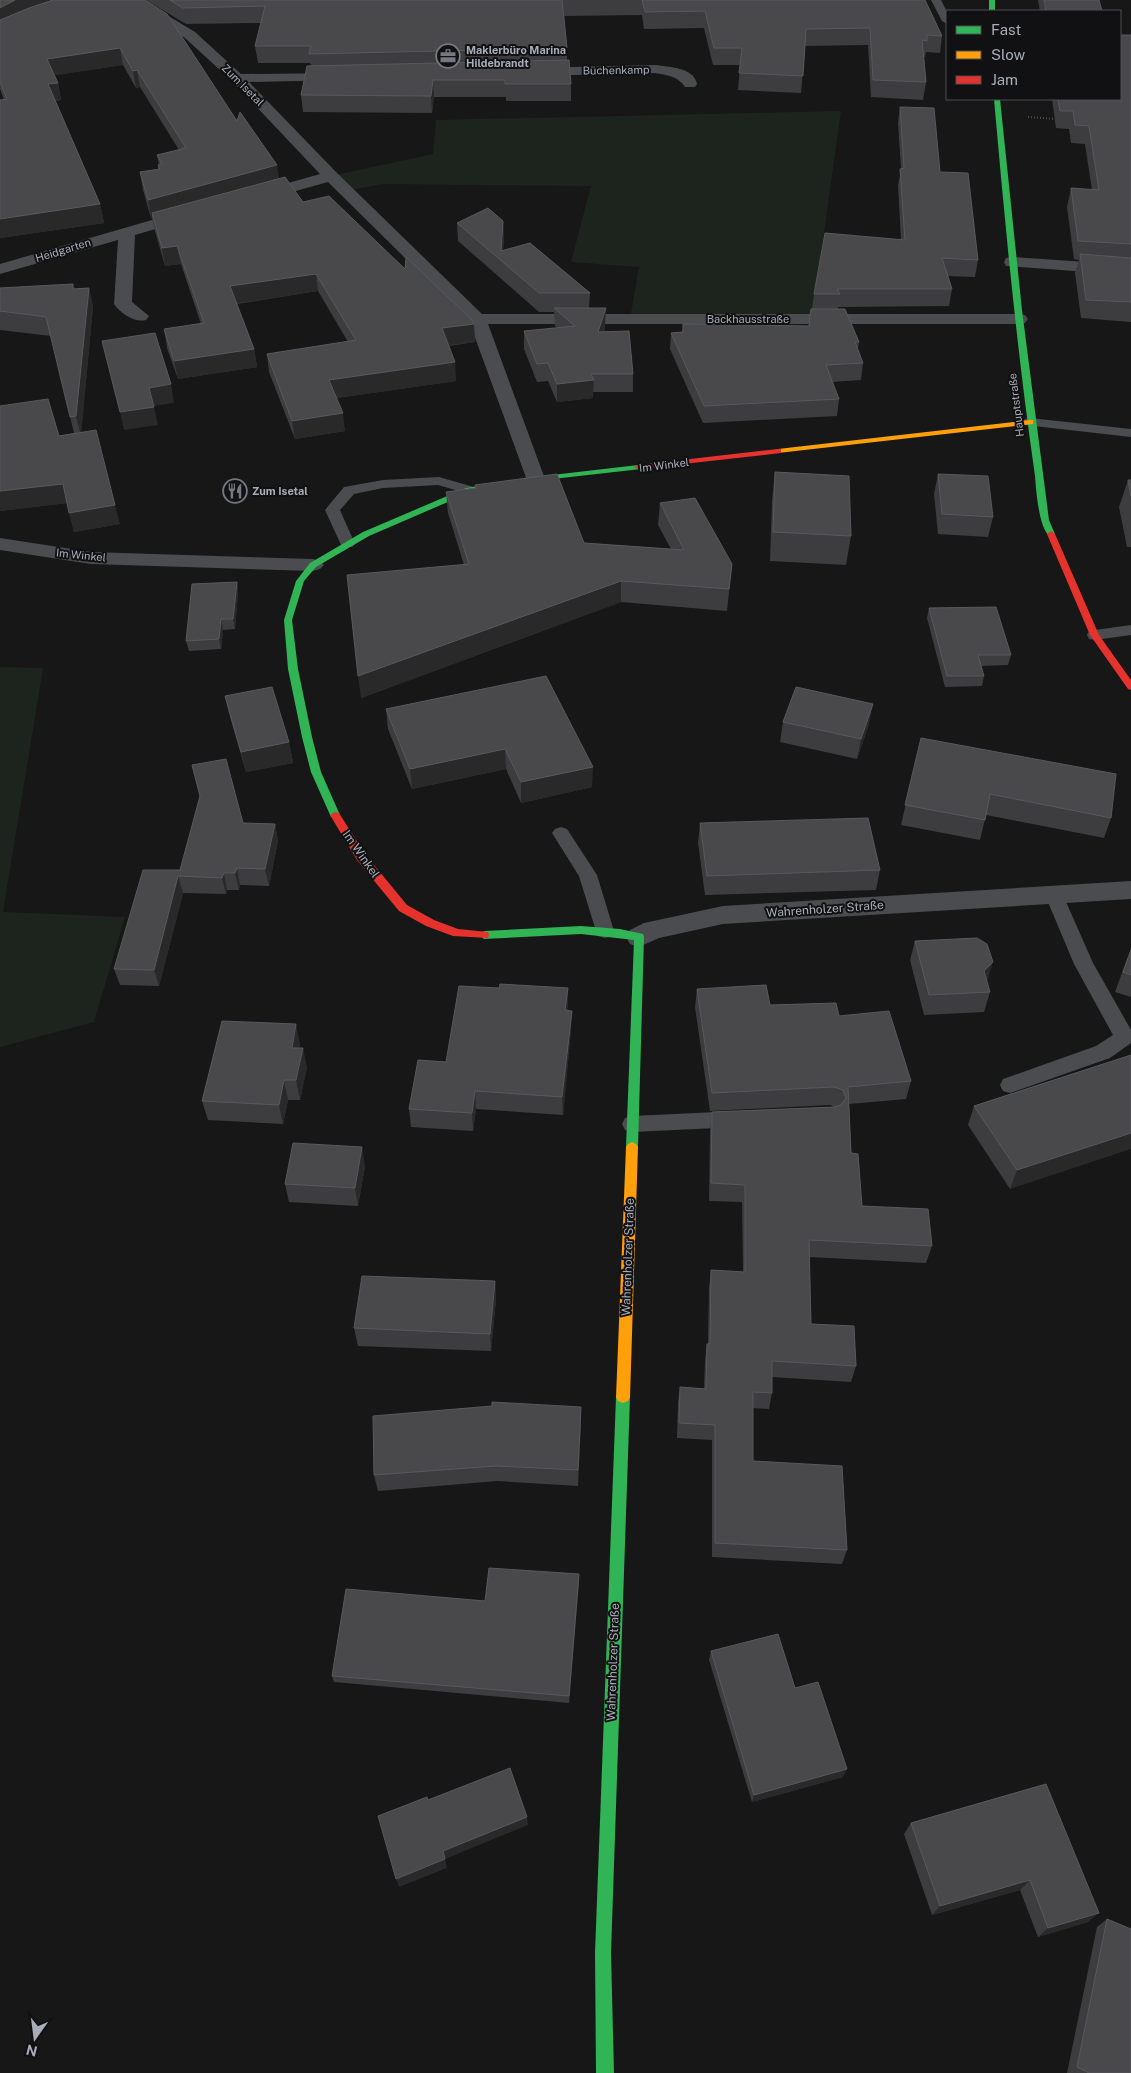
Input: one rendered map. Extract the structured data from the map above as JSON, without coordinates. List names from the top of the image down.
{
  "streets": {
    "street": [
      "Büchenkamp",
      "Zum Isetal",
      "Heidgarten",
      "Backhausstraße",
      "Hauptstraße",
      "Im Winkel",
      "Wahrenholzer Straße"
    ]
  },
  "crossings": [
    ["Zum Isetal", "Backhausstraße"],
    ["Zum Isetal", "Im Winkel"],
    ["Backhausstraße", "Hauptstraße"],
    ["Hauptstraße", "Im Winkel"],
    ["Im Winkel", "Wahrenholzer Straße"]
  ],
  "places": {
    "office": ["Maklerbüro Marina Hildebrandt"],
    "restaurant": ["Zum Isetal"]
  },
  "legend": ["Fast", "Slow", "Jam"],
  "north": "bottom"
}
